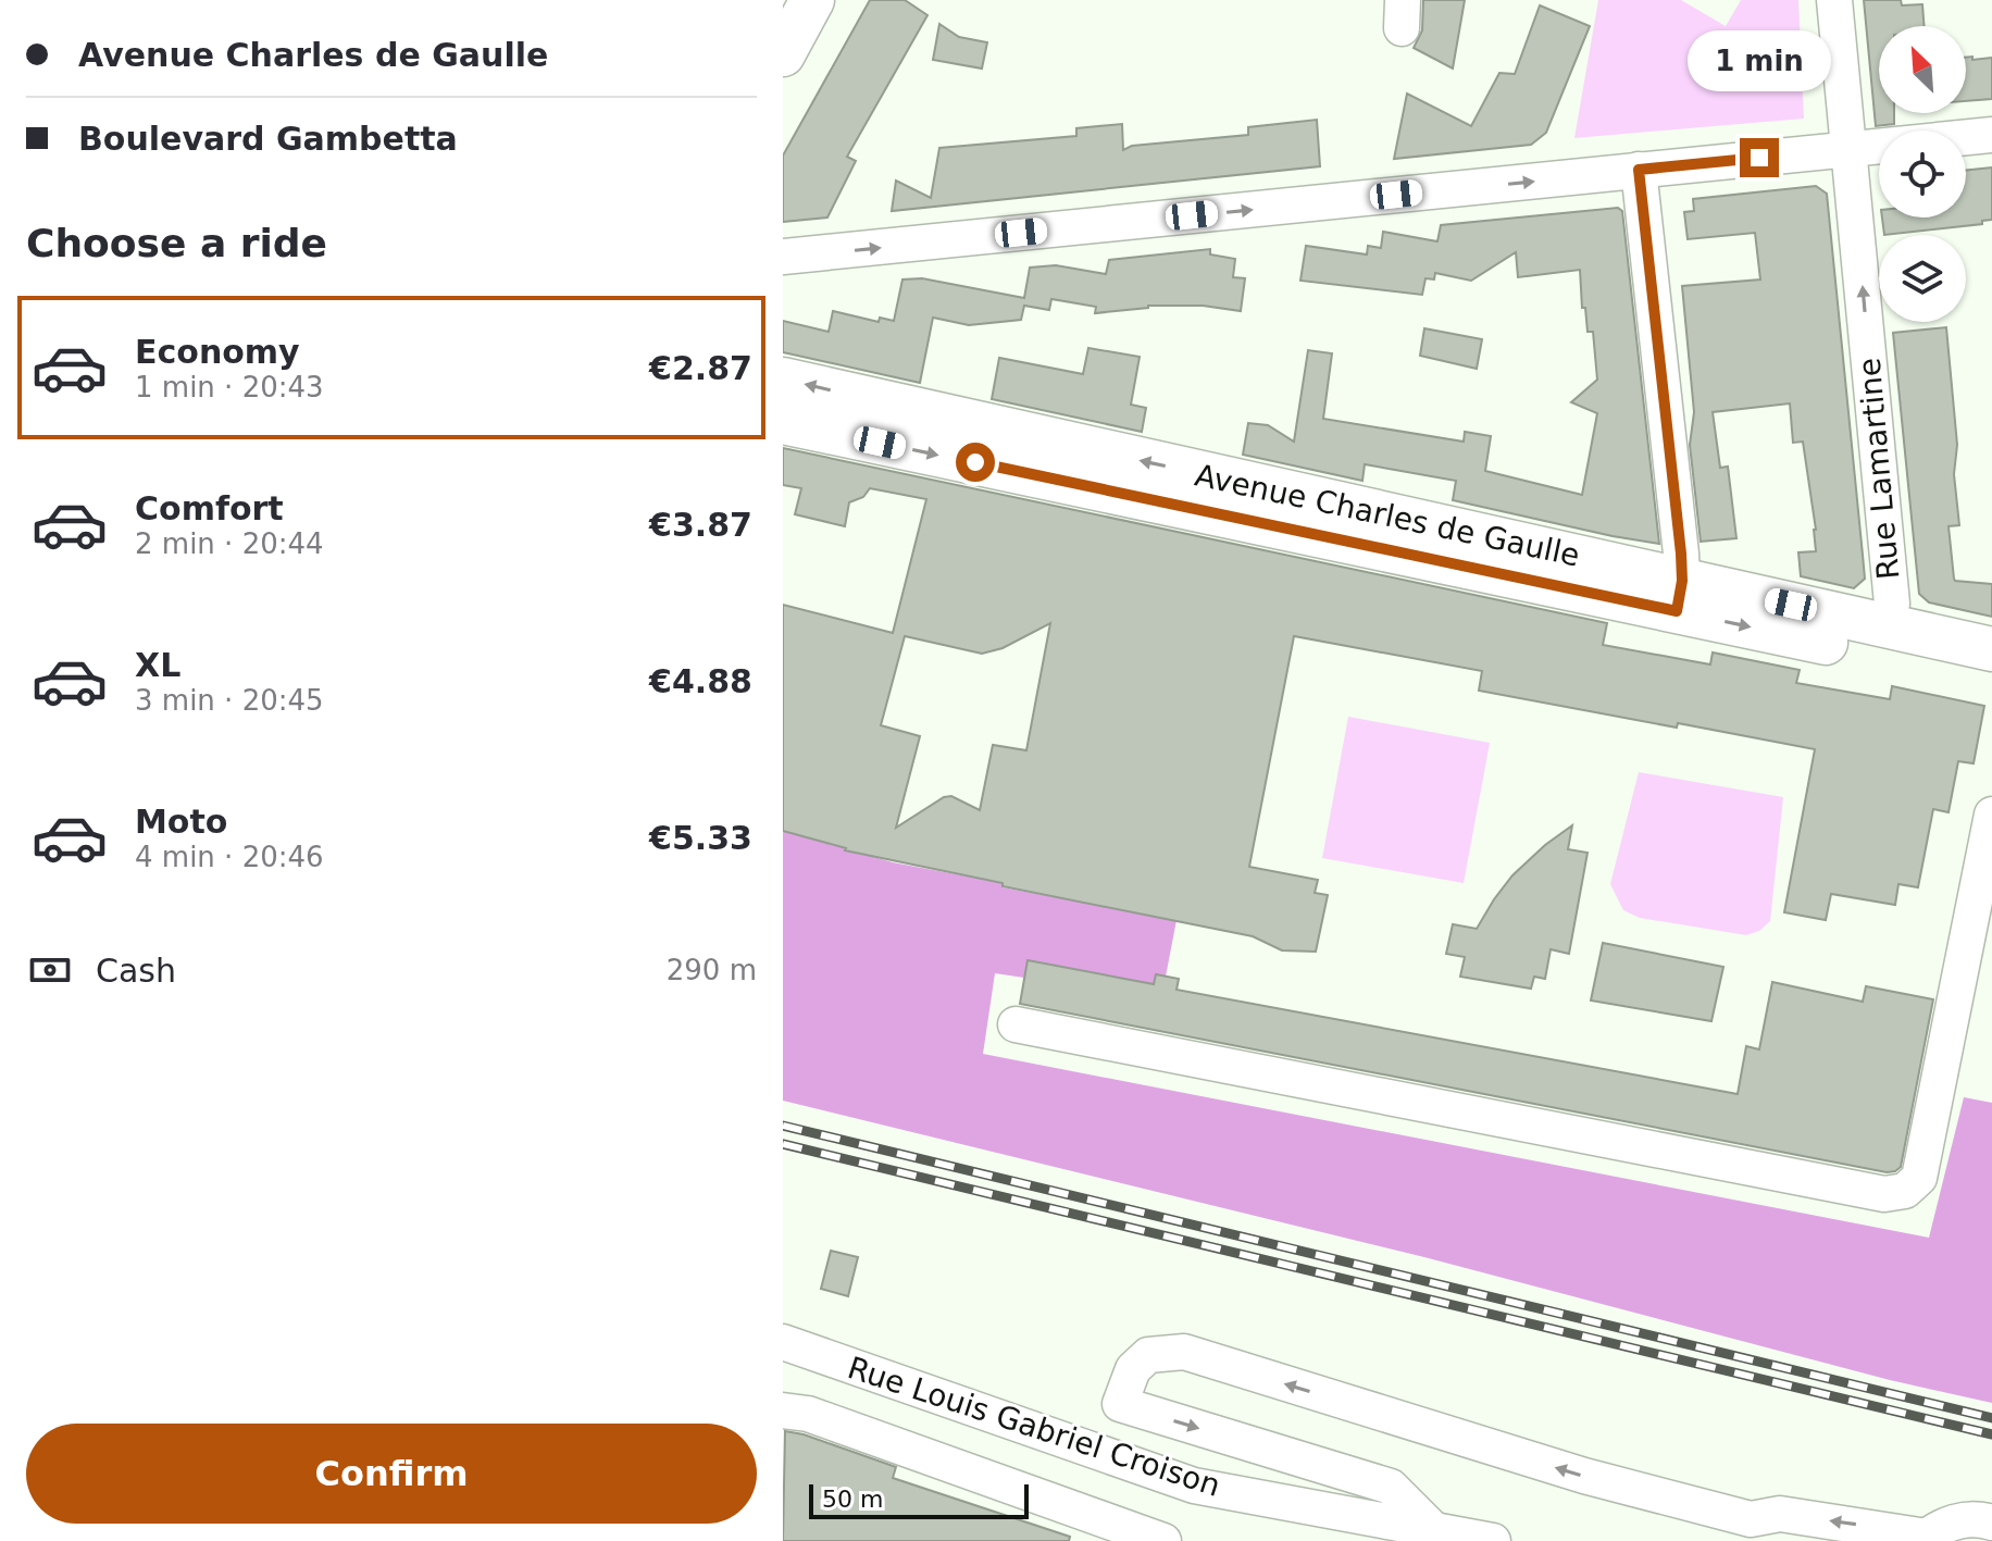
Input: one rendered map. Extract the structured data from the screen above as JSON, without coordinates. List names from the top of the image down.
{
  "streets": {
    "main road": ["Avenue Charles de Gaulle"],
    "street": ["Rue Lamartine", "Rue Louis Gabriel Croison"]
  },
  "crossings": [
    ["Rue Lamartine", "Avenue Charles de Gaulle"]
  ],
  "scale_bar": "50 m",
  "north": "top left",
  "page": {
    "banner": ["Avenue Charles de Gaulle", "Boulevard Gambetta"],
    "bubble": "1 min",
    "heading": "Choose a ride",
    "list": [
      {
        "name": "Economy",
        "note": "1 min · 20:43",
        "value": "€2.87"
      },
      {
        "name": "Comfort",
        "note": "2 min · 20:44",
        "value": "€3.87"
      },
      {
        "name": "XL",
        "note": "3 min · 20:45",
        "value": "€4.88"
      },
      {
        "name": "Moto",
        "note": "4 min · 20:46",
        "value": "€5.33"
      }
    ],
    "pay": ["Cash", "290 m"],
    "buttons": "Confirm",
    "scale": "50 m"
  }
}
